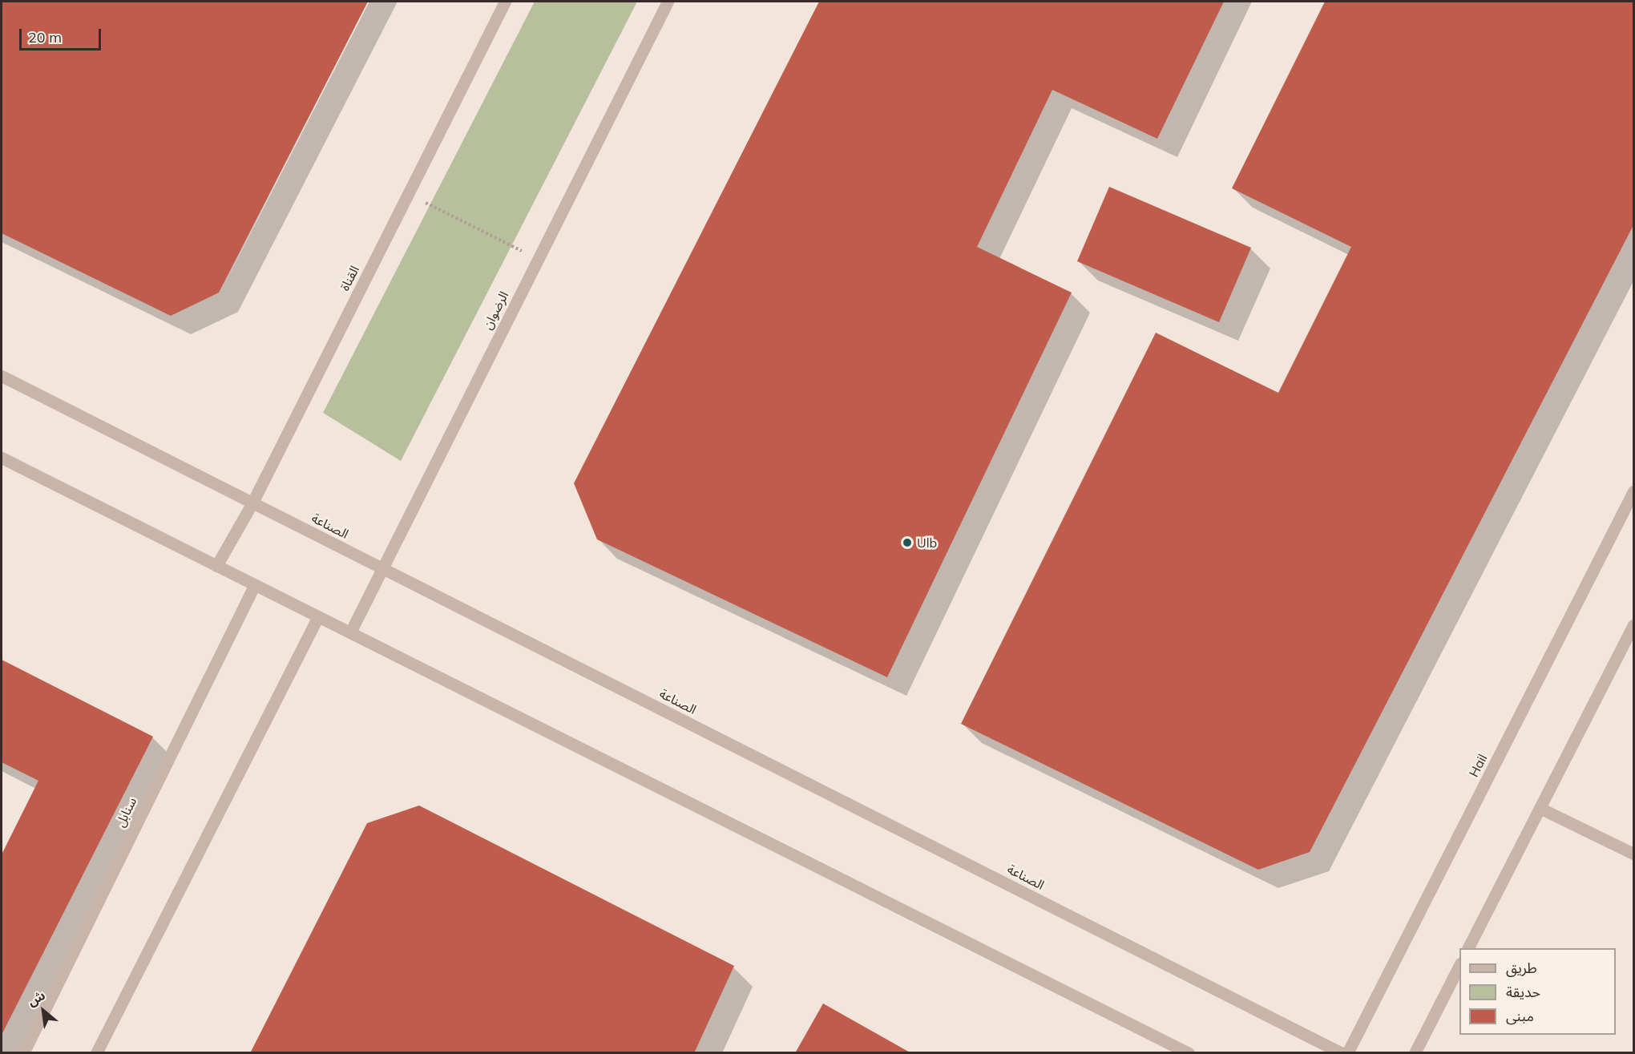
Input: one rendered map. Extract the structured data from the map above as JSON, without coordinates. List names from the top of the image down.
{
  "streets": {
    "street": [
      "القناة",
      "الرضوان",
      "الصناعة",
      "Hail",
      "سنابل"
    ]
  },
  "crossings": [
    ["القناة", "الصناعة"],
    ["الرضوان", "الصناعة"]
  ],
  "places": ["Ulb"],
  "legend": ["طريق", "حديقة", "مبنى"],
  "scale_bar": "20 m",
  "north": "top left"
}
